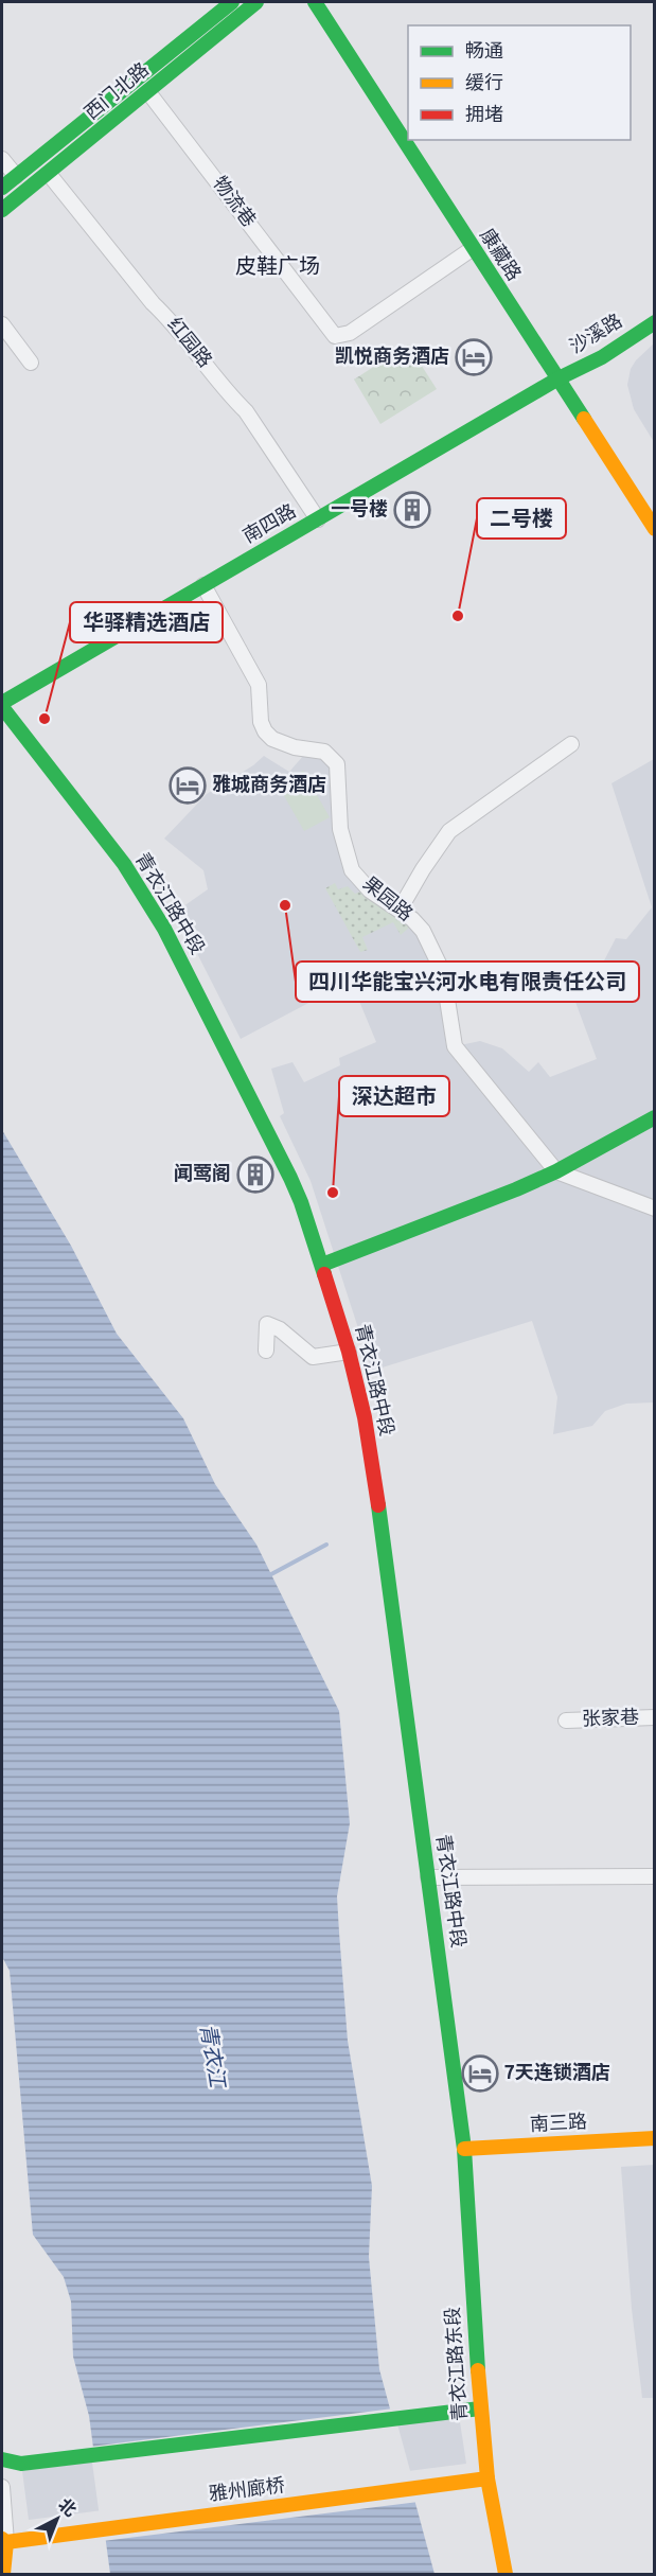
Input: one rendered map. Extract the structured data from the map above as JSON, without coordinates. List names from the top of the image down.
{
  "streets": {
    "main road": [
      "西门北路",
      "康藏路",
      "沙溪路",
      "南四路",
      "青衣江路中段",
      "南三路",
      "青衣江路东段",
      "雅州廊桥"
    ],
    "street": [
      "物流巷",
      "红园路",
      "果园路",
      "张家巷"
    ]
  },
  "crossings": [
    ["西门北路", "物流巷"],
    ["西门北路", "红园路"],
    ["物流巷", "康藏路"],
    ["康藏路", "沙溪路"],
    ["康藏路", "南四路"],
    ["沙溪路", "南四路"],
    ["红园路", "南四路"],
    ["南四路", "果园路"],
    ["南四路", "青衣江路中段"],
    ["青衣江路中段", "南三路"],
    ["青衣江路中段", "青衣江路东段"],
    ["南三路", "青衣江路东段"],
    ["青衣江路东段", "雅州廊桥"]
  ],
  "districts": ["皮鞋广场"],
  "water": ["青衣江"],
  "places": {
    "hotel": ["凯悦商务酒店", "雅城商务酒店", "7天连锁酒店"],
    "building": ["一号楼", "闻莺阁"],
    "other": [
      "二号楼",
      "华驿精选酒店",
      "四川华能宝兴河水电有限责任公司",
      "深达超市"
    ]
  },
  "legend": ["畅通", "缓行", "拥堵"],
  "north": "top right"
}
